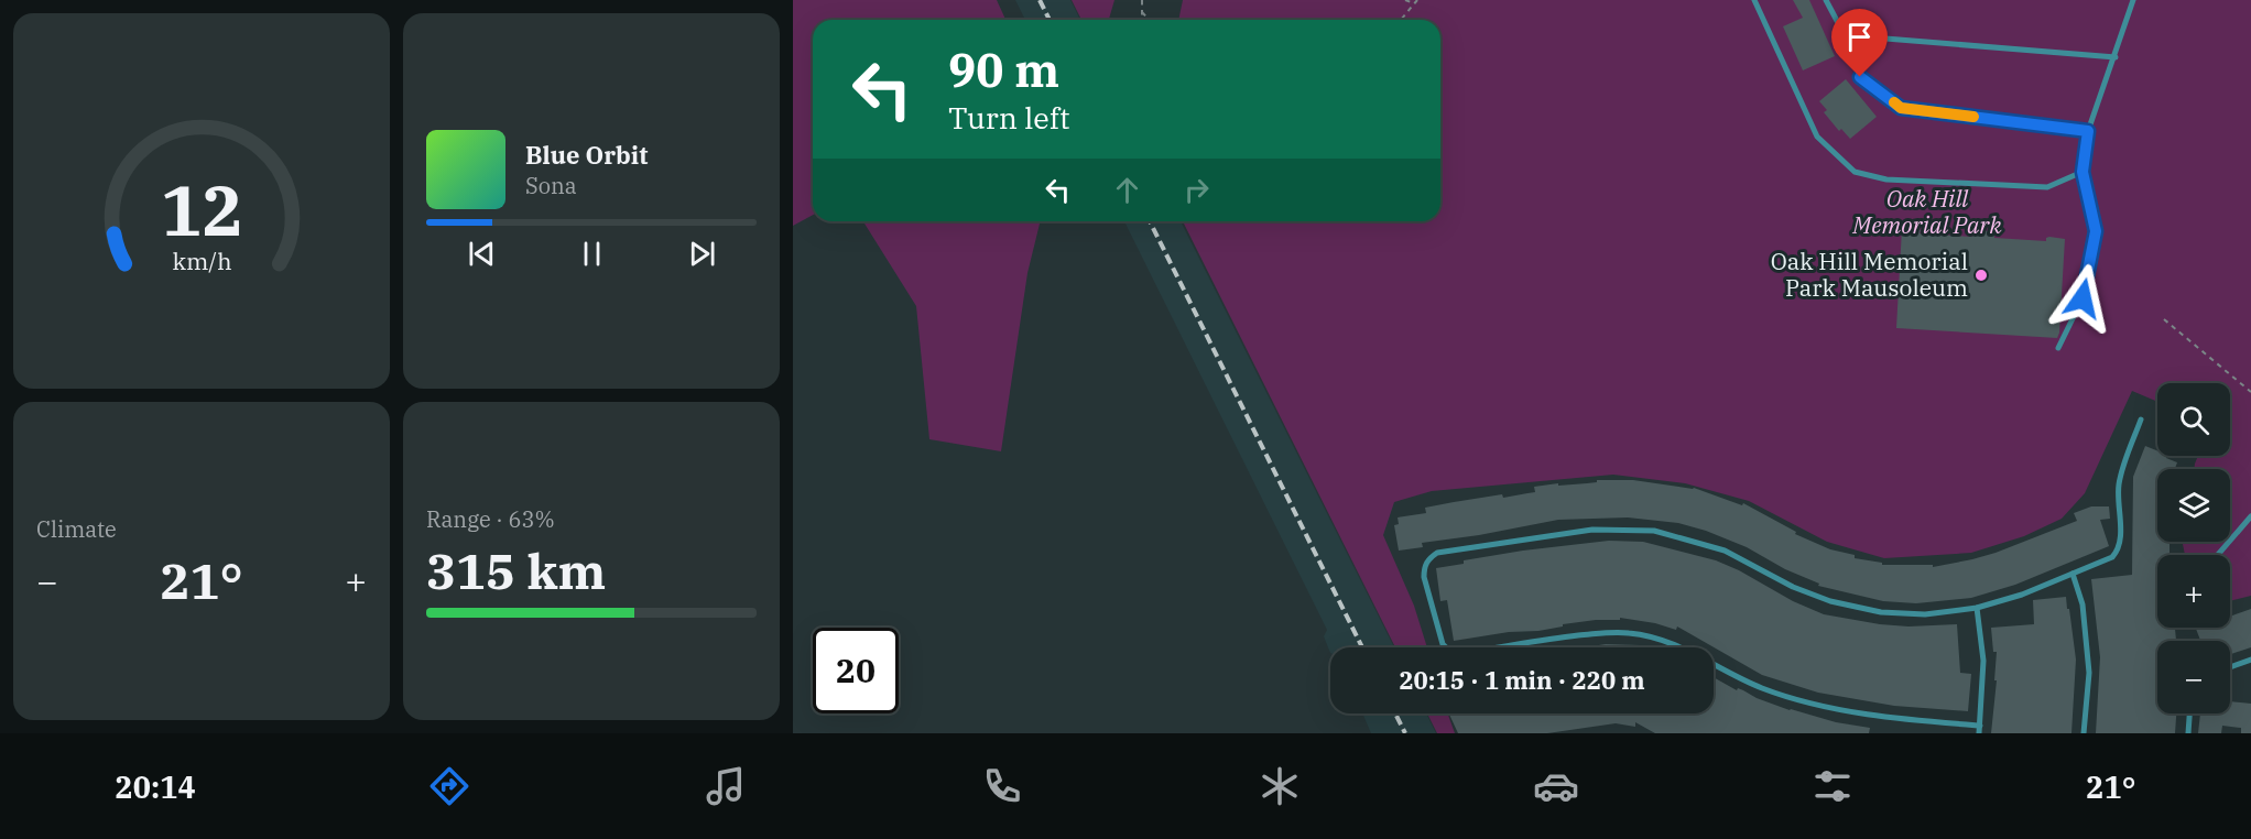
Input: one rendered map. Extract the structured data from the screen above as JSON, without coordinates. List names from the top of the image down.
{
  "parks": ["Oak Hill Memorial Park"],
  "places": ["Oak Hill Memorial Park Mausoleum"],
  "page": {
    "turn": ["90 m", "Turn left"],
    "song": ["Blue Orbit", "Sona"],
    "map_buttons": ["+", "−"],
    "tile": [
      "Climate",
      ["Range · 63%", "315 km"]
    ],
    "heat": ["−", "21°", "+"],
    "limit": "20",
    "trip": "20:15 · 1 min · 220 m",
    "tabs": ["20:14", "21°"],
    "gauge": ["12", "km/h"]
  }
}
